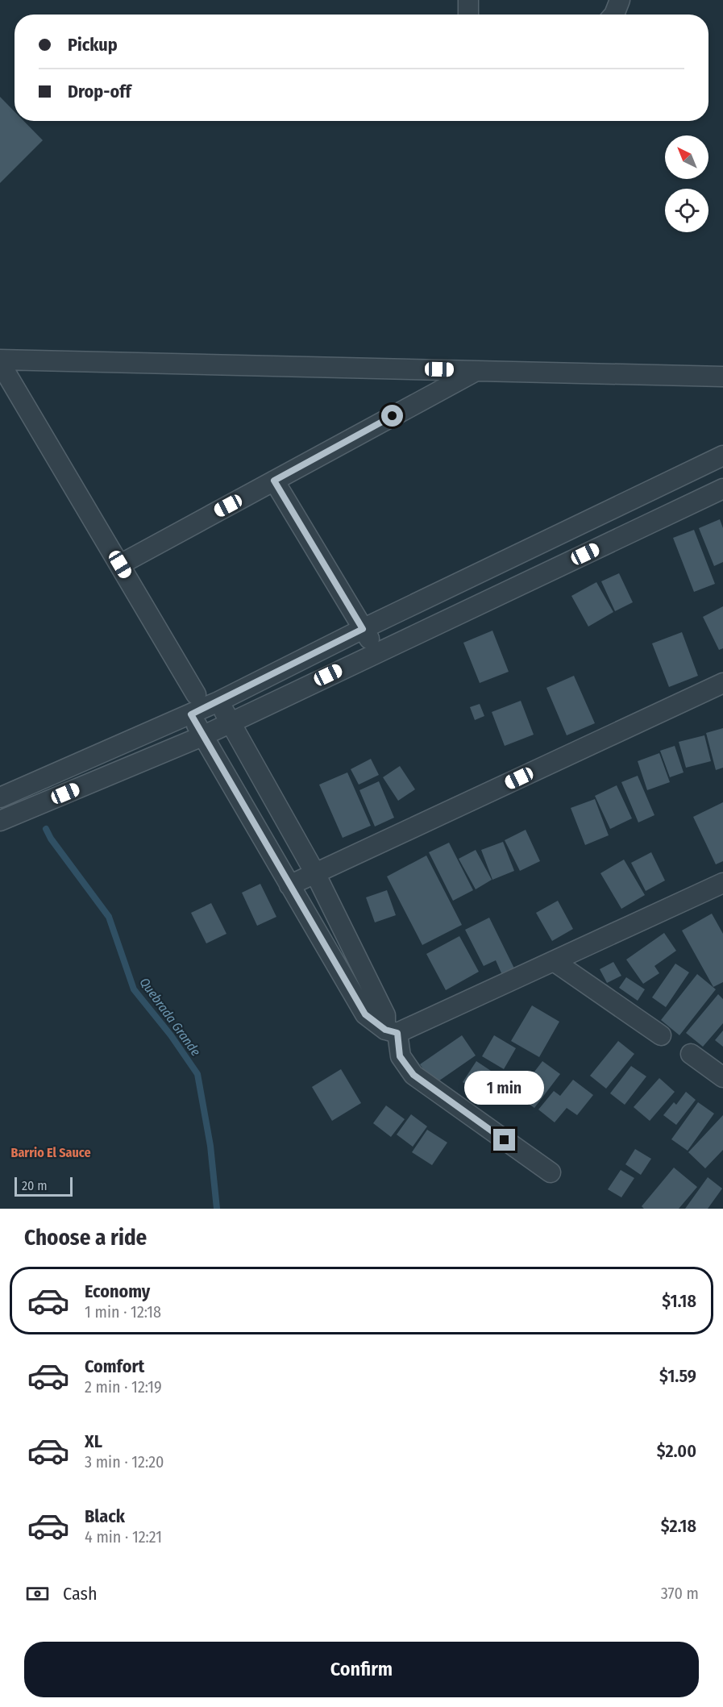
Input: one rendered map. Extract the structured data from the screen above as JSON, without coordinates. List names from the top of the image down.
{
  "districts": ["Barrio El Sauce"],
  "water": ["Quebrada Grande"],
  "scale_bar": "20 m",
  "north": "top left",
  "page": {
    "banner": ["Pickup", "Drop-off"],
    "bubble": "1 min",
    "scale": "20 m",
    "heading": "Choose a ride",
    "list": [
      {
        "name": "Economy",
        "note": "1 min · 12:18",
        "value": "$1.18"
      },
      {
        "name": "Comfort",
        "note": "2 min · 12:19",
        "value": "$1.59"
      },
      {
        "name": "XL",
        "note": "3 min · 12:20",
        "value": "$2.00"
      },
      {
        "name": "Black",
        "note": "4 min · 12:21",
        "value": "$2.18"
      }
    ],
    "pay": ["Cash", "370 m"],
    "buttons": "Confirm"
  }
}
